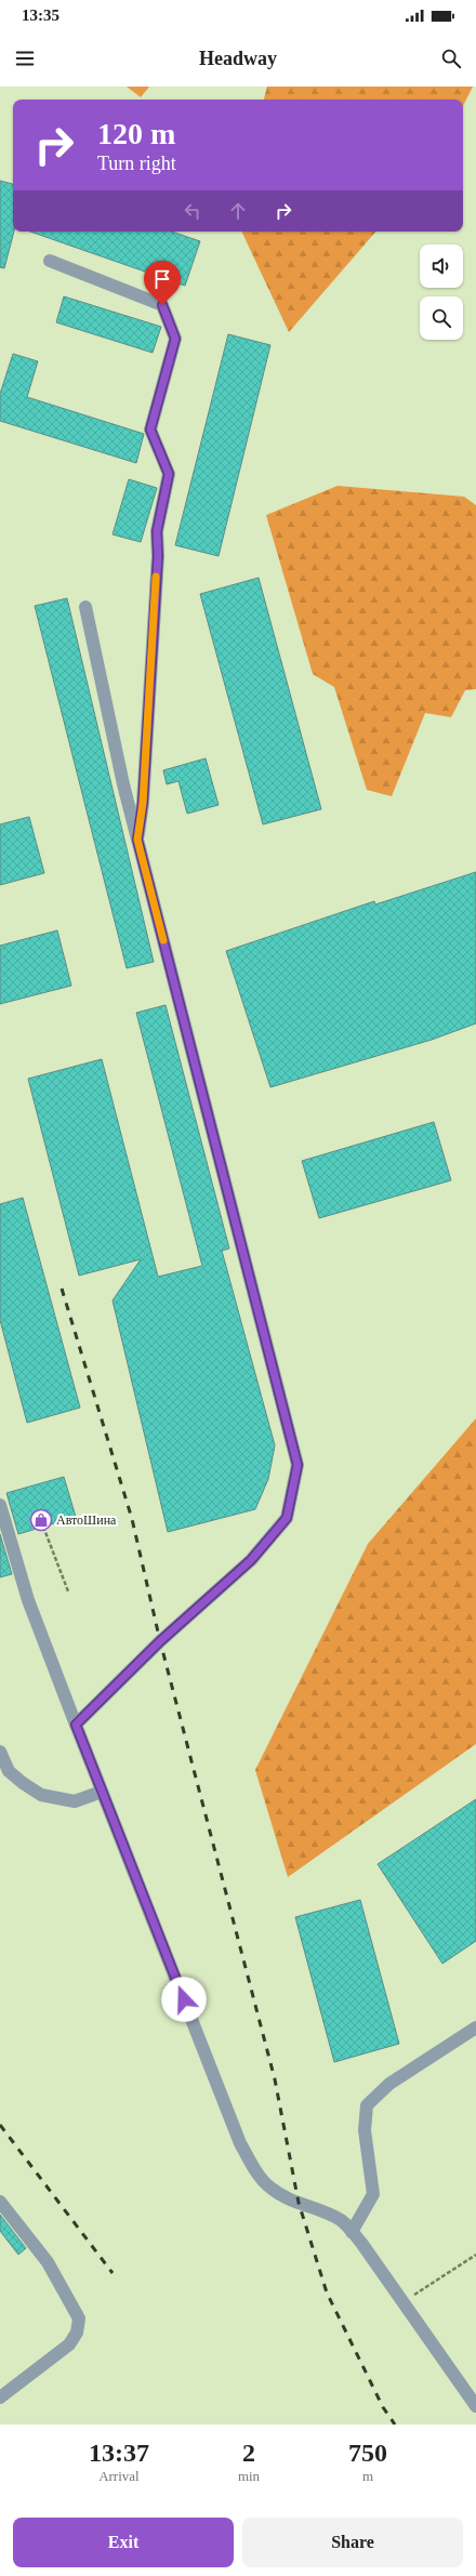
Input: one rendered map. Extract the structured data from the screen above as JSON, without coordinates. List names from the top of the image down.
{
  "places": {
    "shop": ["АвтоШина"]
  },
  "page": {
    "status": "13:35",
    "header": "Headway",
    "turn": ["120 m", "Turn right"],
    "eta": [
      "13:37",
      "Arrival",
      "2",
      "min",
      "750",
      "m"
    ],
    "buttons": ["Exit", "Share"]
  }
}
